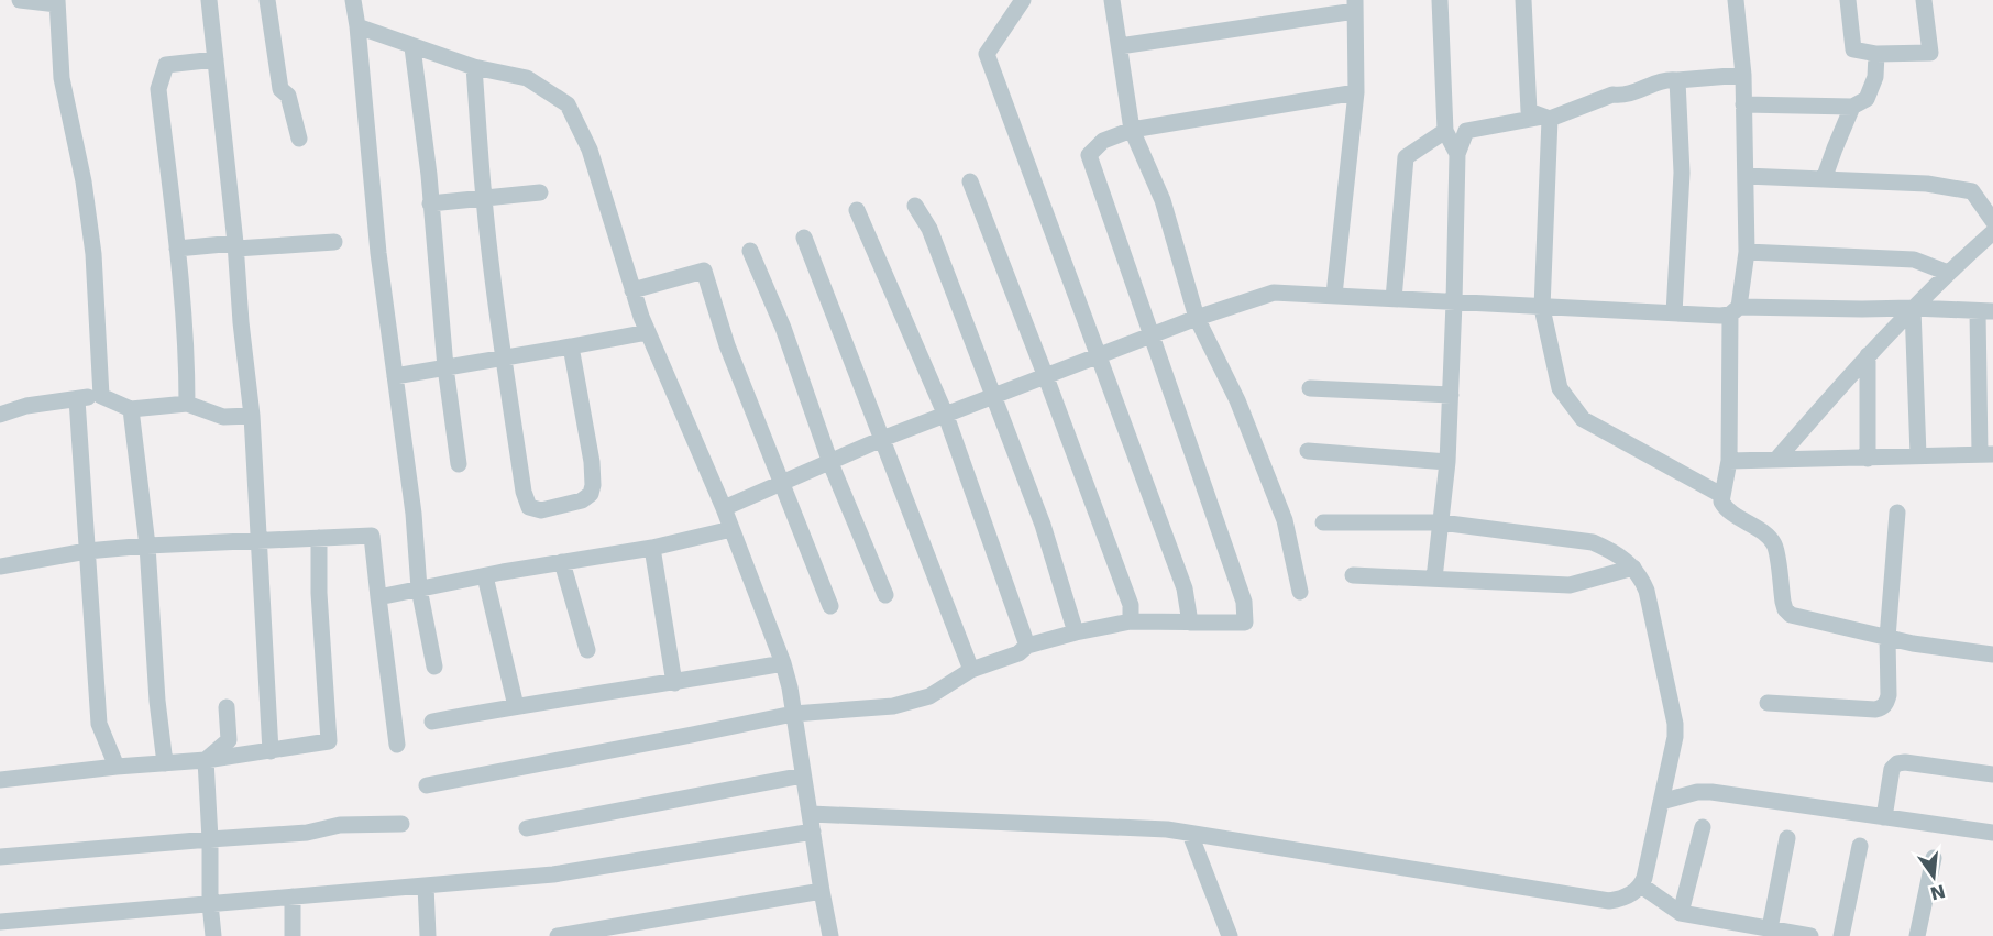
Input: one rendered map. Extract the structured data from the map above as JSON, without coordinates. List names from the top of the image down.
{
  "north": "bottom"
}
